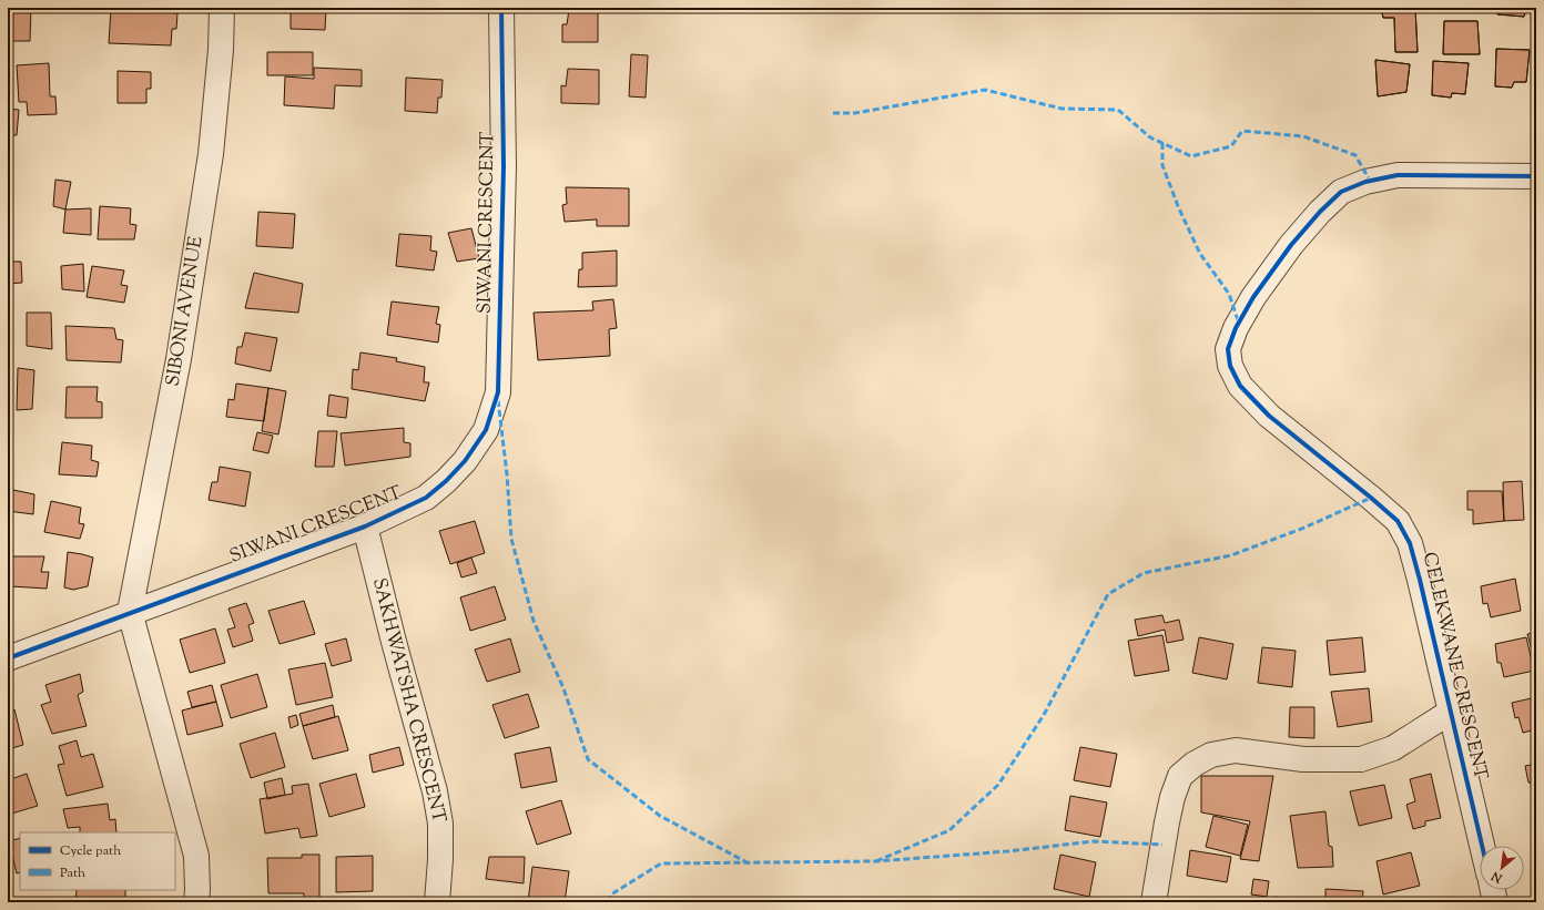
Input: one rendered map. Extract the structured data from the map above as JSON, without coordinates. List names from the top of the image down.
{
  "streets": {
    "street": [
      "SIWANI CRESCENT",
      "SIBONI AVENUE",
      "CELEKWANE CRESCENT",
      "SAKHWATSHA CRESCENT"
    ]
  },
  "crossings": [
    ["SIWANI CRESCENT", "SIBONI AVENUE"],
    ["SIWANI CRESCENT", "SAKHWATSHA CRESCENT"]
  ],
  "legend": ["Cycle path", "Path"],
  "north": "bottom left"
}
